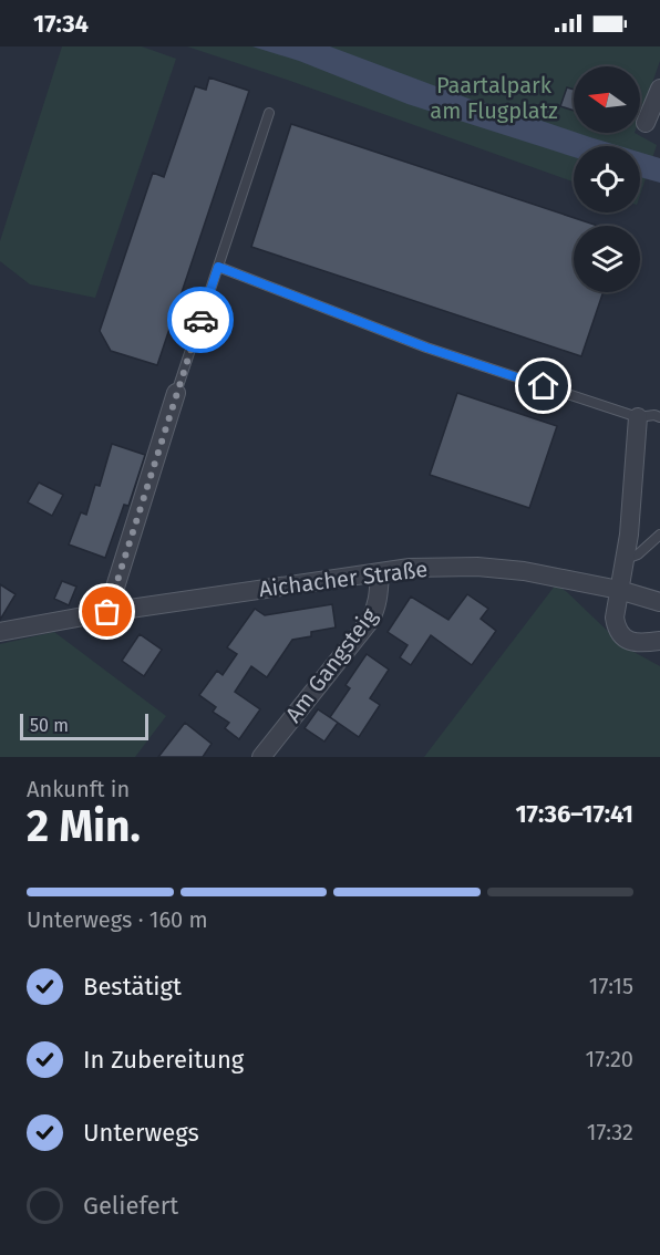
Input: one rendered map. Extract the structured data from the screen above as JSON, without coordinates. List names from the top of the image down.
{
  "streets": {
    "street": ["Aichacher Straße", "Am Gangsteig"]
  },
  "crossings": [
    ["Aichacher Straße", "Am Gangsteig"]
  ],
  "parks": ["Paartalpark am Flugplatz"],
  "scale_bar": "50 m",
  "north": "left",
  "page": {
    "status": "17:34",
    "scale": "50 m",
    "heading": ["2 Min.", "Ankunft in", "17:36–17:41"],
    "bar": "Unterwegs · 160 m",
    "list": [
      ["Bestätigt", "17:15"],
      ["In Zubereitung", "17:20"],
      ["Unterwegs", "17:32"],
      "Geliefert"
    ]
  }
}
